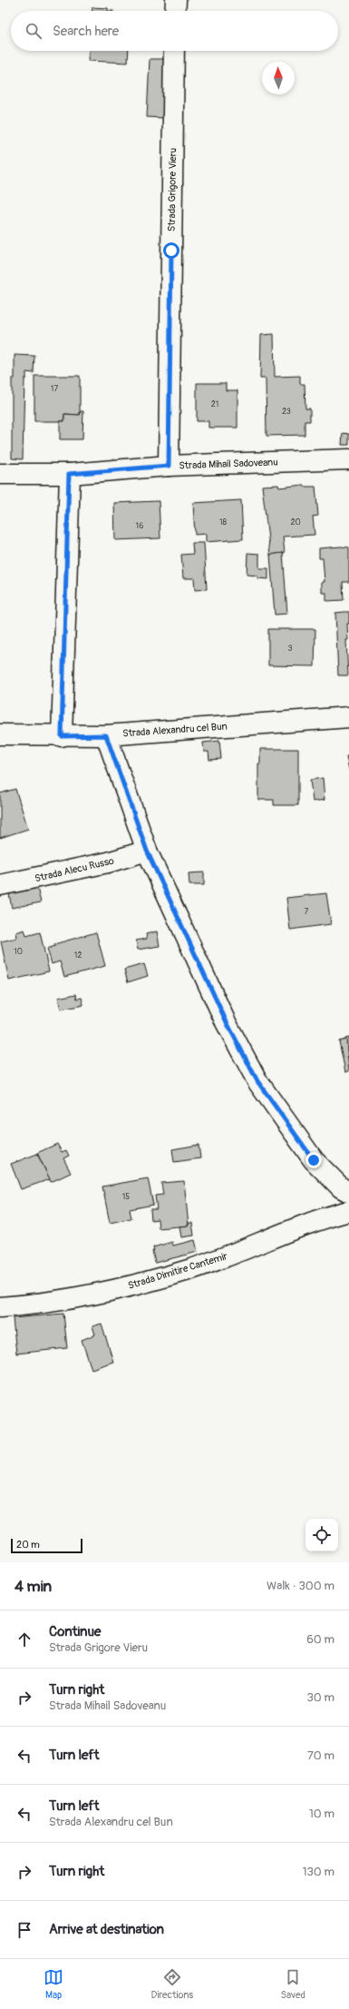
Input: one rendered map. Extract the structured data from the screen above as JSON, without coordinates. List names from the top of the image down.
{
  "streets": {
    "street": [
      "Strada Grigore Vieru",
      "Strada Mihail Sadoveanu",
      "Strada Alexandru cel Bun",
      "Strada Alecu Russo",
      "Strada Dimitire Cantemir"
    ]
  },
  "crossings": [
    ["Strada Grigore Vieru", "Strada Mihail Sadoveanu"]
  ],
  "house_numbers": [
    "17",
    "21",
    "23",
    "18",
    "20",
    "16",
    "3",
    "7",
    "10",
    "12",
    "15"
  ],
  "scale_bar": "20 m",
  "north": "top",
  "page": {
    "search": "Search here",
    "scale": "20 m",
    "heading": ["4 min", "Walk · 300 m"],
    "list": [
      ["Continue", "Strada Grigore Vieru", "60 m"],
      ["Turn right", "Strada Mihail Sadoveanu", "30 m"],
      ["Turn left", "70 m"],
      ["Turn left", "Strada Alexandru cel Bun", "10 m"],
      ["Turn right", "130 m"],
      "Arrive at destination"
    ],
    "nav": ["Map", "Directions", "Saved"]
  }
}
